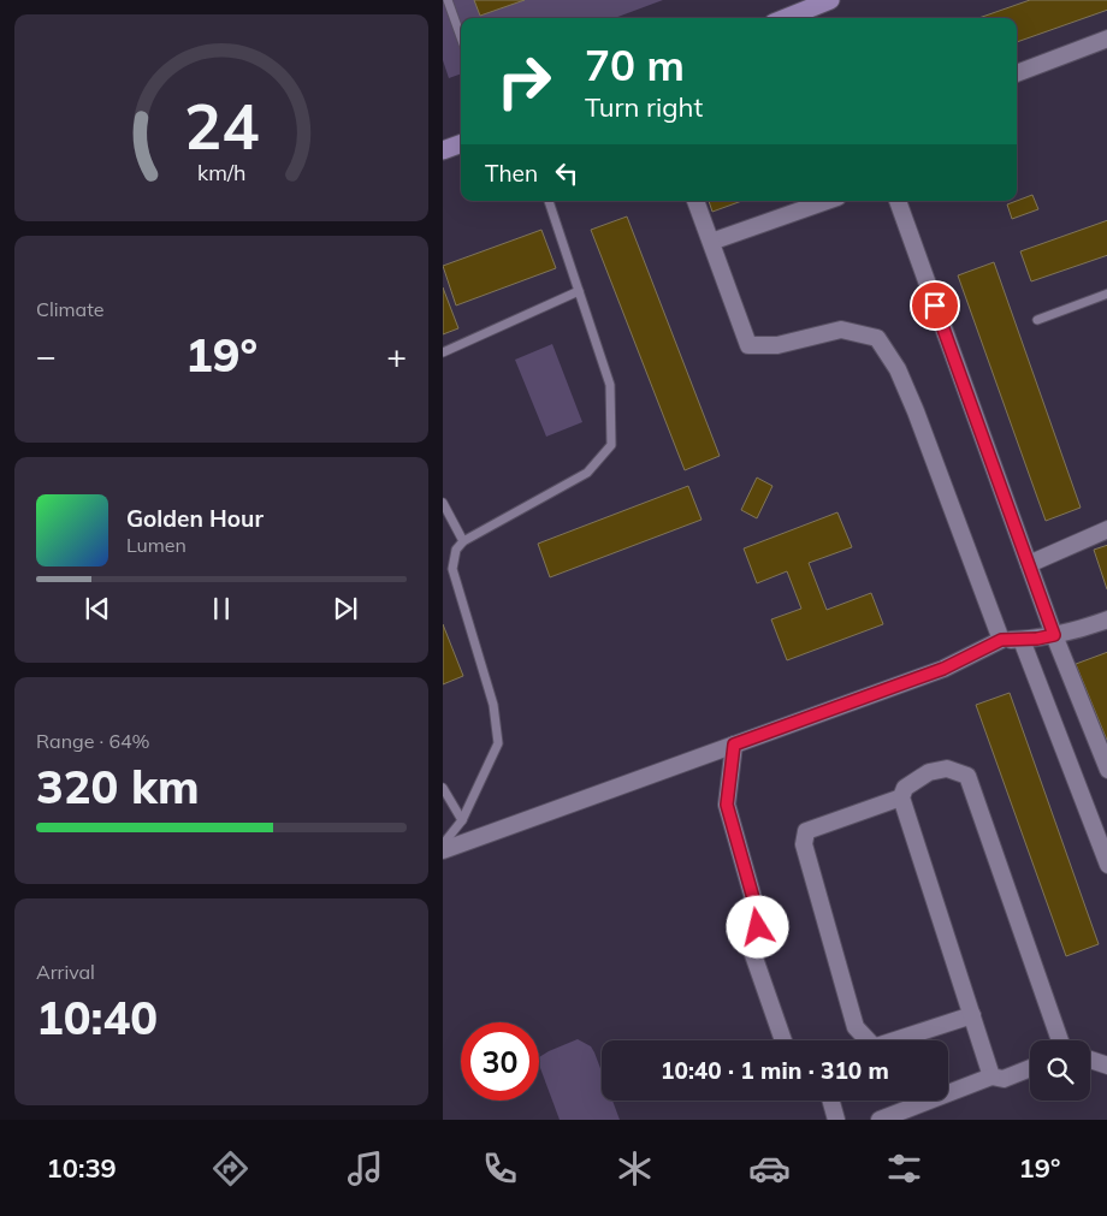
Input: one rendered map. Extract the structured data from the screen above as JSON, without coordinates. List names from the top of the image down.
{
  "page": {
    "turn": ["70 m", "Turn right"],
    "then": "Then",
    "tile": [
      "Climate",
      ["Range · 64%", "320 km"],
      ["Arrival", "10:40"]
    ],
    "heat": ["−", "19°", "+"],
    "song": ["Golden Hour", "Lumen"],
    "limit": "30",
    "trip": "10:40 · 1 min · 310 m",
    "tabs": ["10:39", "19°"],
    "gauge": ["24", "km/h"]
  }
}
